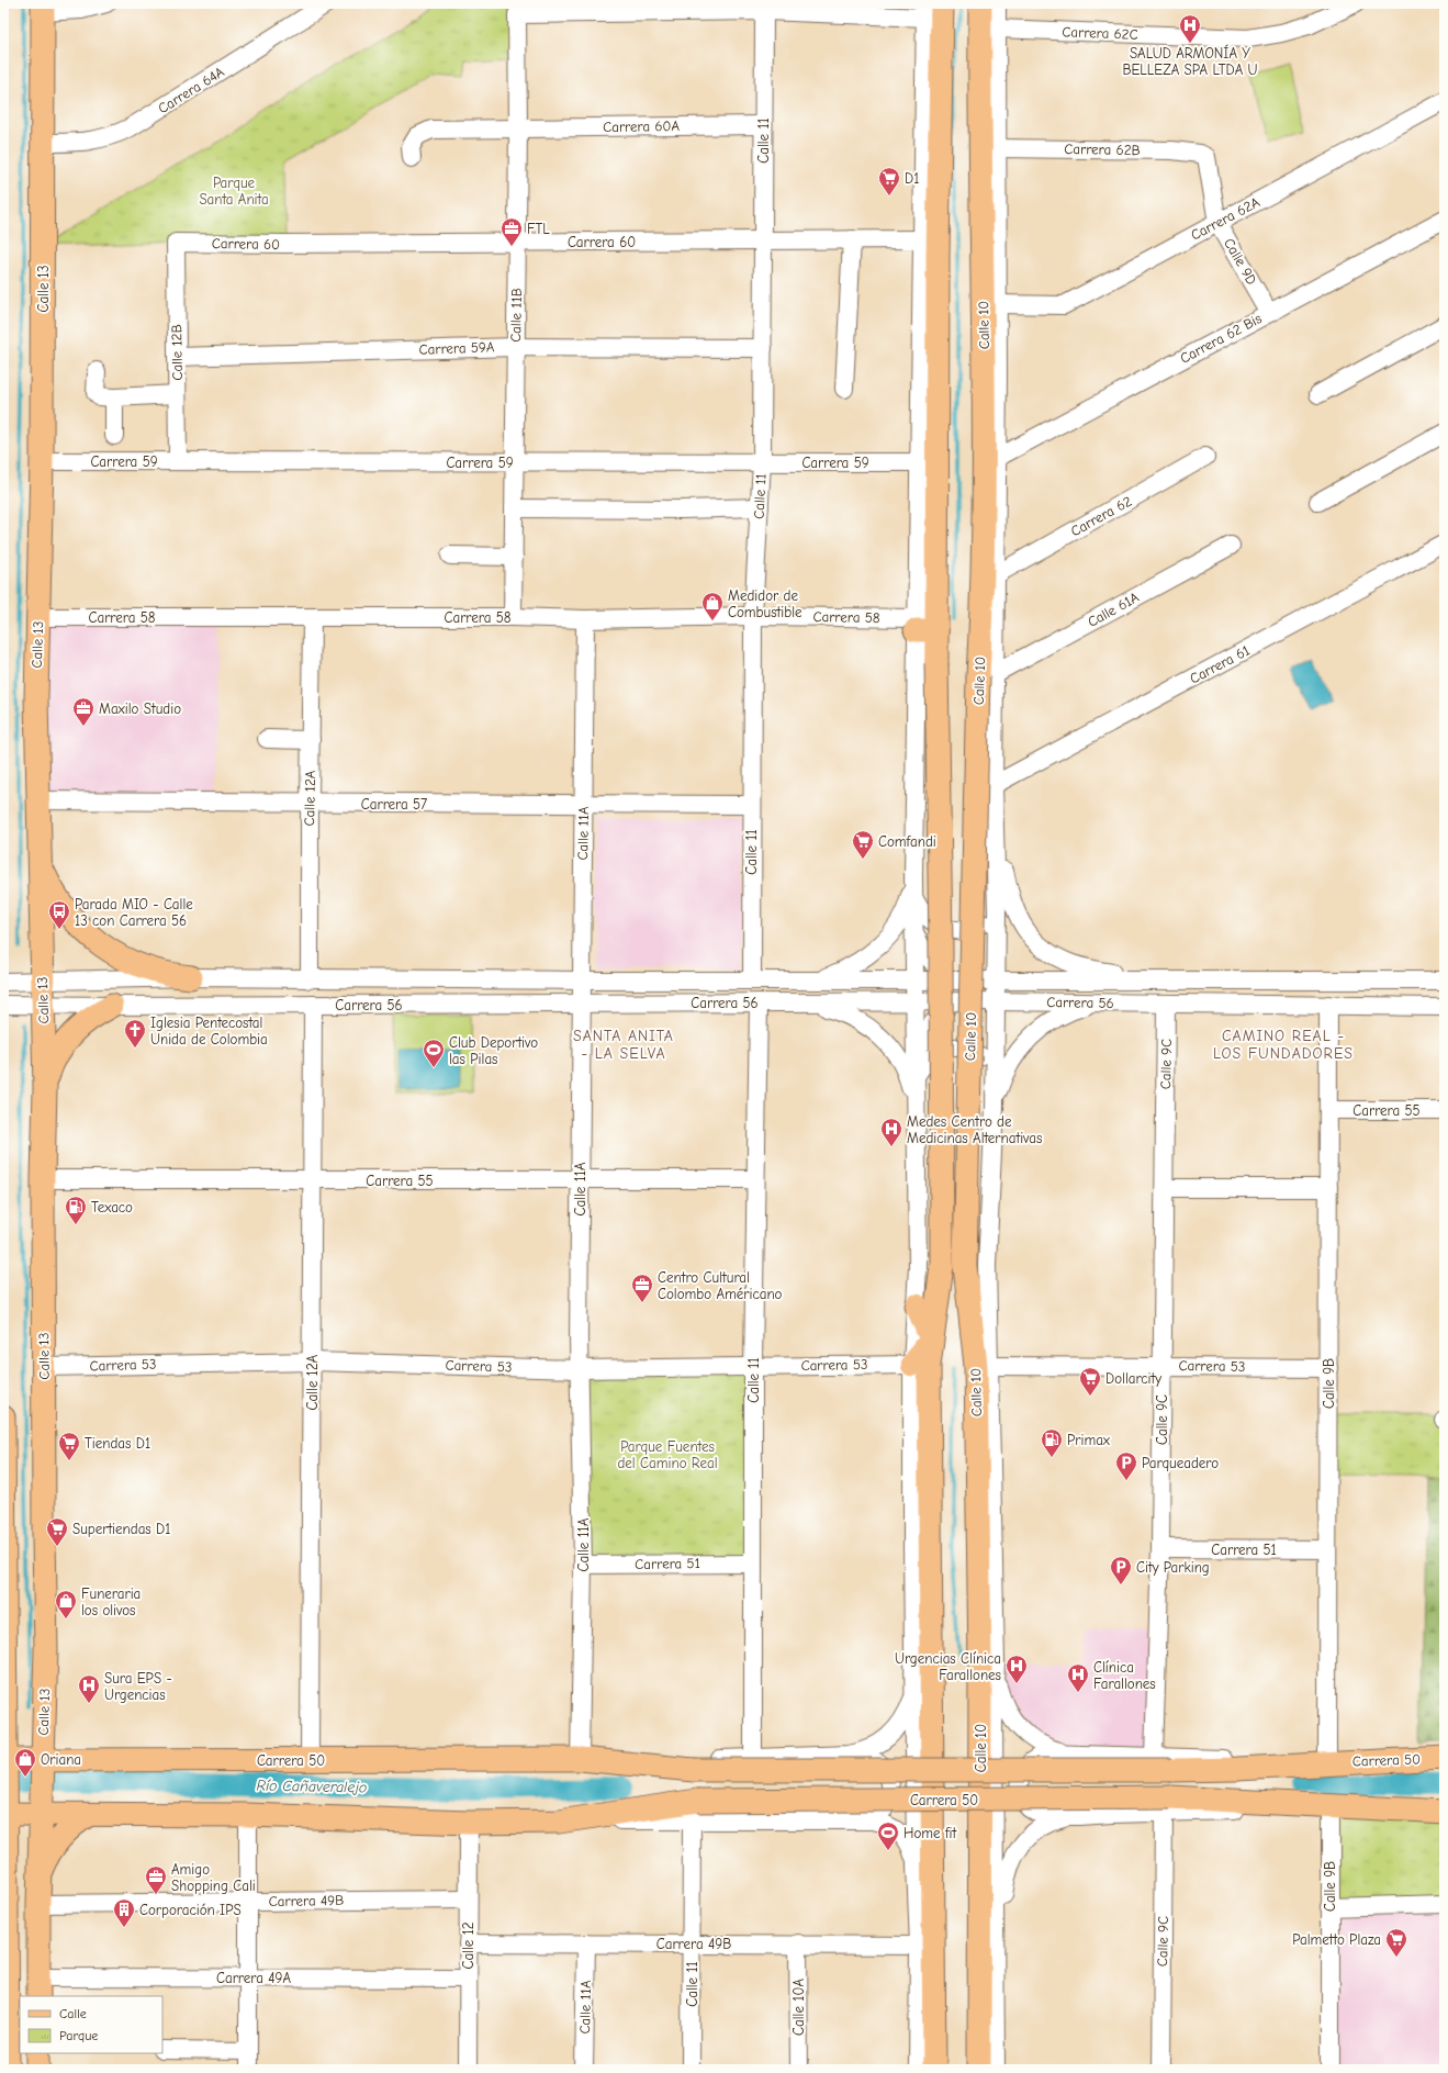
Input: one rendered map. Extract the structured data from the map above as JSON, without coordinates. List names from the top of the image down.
{
  "streets": {
    "main road": ["Calle 13", "Calle 10", "Carrera 50"],
    "street": [
      "Carrera 62C",
      "Carrera 64A",
      "Carrera 60A",
      "Calle 11",
      "Carrera 62B",
      "Carrera 62A",
      "Carrera 60",
      "Calle 9D",
      "Calle 11B",
      "Carrera 62 Bis",
      "Carrera 59A",
      "Calle 12B",
      "Carrera 59",
      "Carrera 62",
      "Calle 61A",
      "Carrera 58",
      "Carrera 61",
      "Calle 12A",
      "Carrera 57",
      "Calle 11A",
      "Carrera 56",
      "Calle 9C",
      "Carrera 55",
      "Carrera 53",
      "Calle 9B",
      "Carrera 51",
      "Carrera 49B",
      "Calle 12",
      "Carrera 49A",
      "Calle 10A"
    ]
  },
  "crossings": [
    ["Carrera 62C", "Calle 10"],
    ["Carrera 64A", "Calle 13"],
    ["Carrera 60A", "Calle 11"],
    ["Carrera 60A", "Calle 11B"],
    ["Calle 11", "Carrera 60"],
    ["Calle 11", "Calle 11B"],
    ["Calle 11", "Carrera 59A"],
    ["Calle 11", "Carrera 59"],
    ["Calle 11", "Carrera 58"],
    ["Calle 11", "Carrera 57"],
    ["Calle 11", "Carrera 56"],
    ["Calle 11", "Carrera 55"],
    ["Calle 11", "Carrera 53"],
    ["Calle 11", "Carrera 51"],
    ["Calle 11", "Carrera 50"],
    ["Calle 11", "Carrera 49B"],
    ["Carrera 62B", "Calle 9D"],
    ["Carrera 62B", "Calle 10"],
    ["Carrera 62A", "Calle 9D"],
    ["Carrera 62A", "Calle 10"],
    ["Carrera 60", "Calle 11B"],
    ["Carrera 60", "Calle 10"],
    ["Carrera 60", "Calle 12B"],
    ["Calle 9D", "Carrera 62 Bis"],
    ["Calle 13", "Carrera 59"],
    ["Calle 13", "Carrera 58"],
    ["Calle 13", "Carrera 57"],
    ["Calle 13", "Carrera 56"],
    ["Calle 13", "Carrera 55"],
    ["Calle 13", "Carrera 53"],
    ["Calle 13", "Carrera 50"],
    ["Calle 13", "Carrera 49B"],
    ["Calle 13", "Carrera 49A"],
    ["Calle 11B", "Carrera 59A"],
    ["Calle 11B", "Carrera 59"],
    ["Calle 11B", "Carrera 58"],
    ["Calle 10", "Carrera 62 Bis"],
    ["Calle 10", "Carrera 59"],
    ["Calle 10", "Carrera 62"],
    ["Calle 10", "Calle 61A"],
    ["Calle 10", "Carrera 58"],
    ["Calle 10", "Carrera 61"],
    ["Calle 10", "Carrera 56"],
    ["Calle 10", "Carrera 53"],
    ["Calle 10", "Carrera 49B"],
    ["Carrera 59A", "Calle 12B"],
    ["Calle 12B", "Carrera 59"],
    ["Carrera 58", "Calle 12A"],
    ["Carrera 58", "Calle 11A"],
    ["Calle 12A", "Carrera 57"],
    ["Calle 12A", "Carrera 56"],
    ["Calle 12A", "Carrera 55"],
    ["Calle 12A", "Carrera 53"],
    ["Calle 12A", "Carrera 50"],
    ["Carrera 57", "Calle 11A"],
    ["Calle 11A", "Carrera 56"],
    ["Calle 11A", "Carrera 55"],
    ["Calle 11A", "Carrera 53"],
    ["Calle 11A", "Carrera 51"],
    ["Calle 11A", "Carrera 50"],
    ["Calle 11A", "Carrera 49B"],
    ["Carrera 56", "Calle 9C"],
    ["Carrera 56", "Calle 9B"],
    ["Calle 9C", "Carrera 53"],
    ["Calle 9C", "Carrera 51"],
    ["Calle 9C", "Carrera 50"],
    ["Carrera 55", "Calle 9B"],
    ["Carrera 53", "Calle 9B"],
    ["Calle 9B", "Carrera 51"],
    ["Calle 9B", "Carrera 50"],
    ["Carrera 50", "Calle 12"],
    ["Carrera 49B", "Calle 12"],
    ["Carrera 49B", "Calle 10A"],
    ["Calle 12", "Carrera 49A"]
  ],
  "districts": ["SANTA ANITA - LA SELVA", "CAMINO REAL - LOS FUNDADORES"],
  "water": ["Río Cañaveralejo"],
  "parks": ["Parque Santa Anita", "Parque Fuentes del Camino Real"],
  "places": {
    "hospital": [
      "SALUD ARMONÍA Y BELLEZA SPA LTDA U",
      "Medes Centro de Medicinas Alternativas",
      "Urgencias Clínica Farallones",
      "Clínica Farallones",
      "Sura EPS - Urgencias"
    ],
    "supermarket": [
      "D1",
      "Comfandi",
      "Dollarcity",
      "Tiendas D1",
      "Supertiendas D1",
      "Palmetto Plaza"
    ],
    "office": [
      "FTL",
      "Maxilo Studio",
      "Centro Cultural Colombo Américano",
      "Amigo Shopping Cali"
    ],
    "shop": ["Medidor de Combustible", "Funeraria los olivos", "Oriana"],
    "bus stop": ["Parada MIO - Calle 13 con Carrera 56"],
    "church": ["Iglesia Pentecostal Unida de Colombia"],
    "sports": ["Club Deportivo las Pilas", "Home fit"],
    "fuel station": ["Texaco", "Primax"],
    "parking": ["Parqueadero", "City Parking"],
    "building": ["Corporación IPS"]
  },
  "legend": ["Calle", "Parque"]
}
